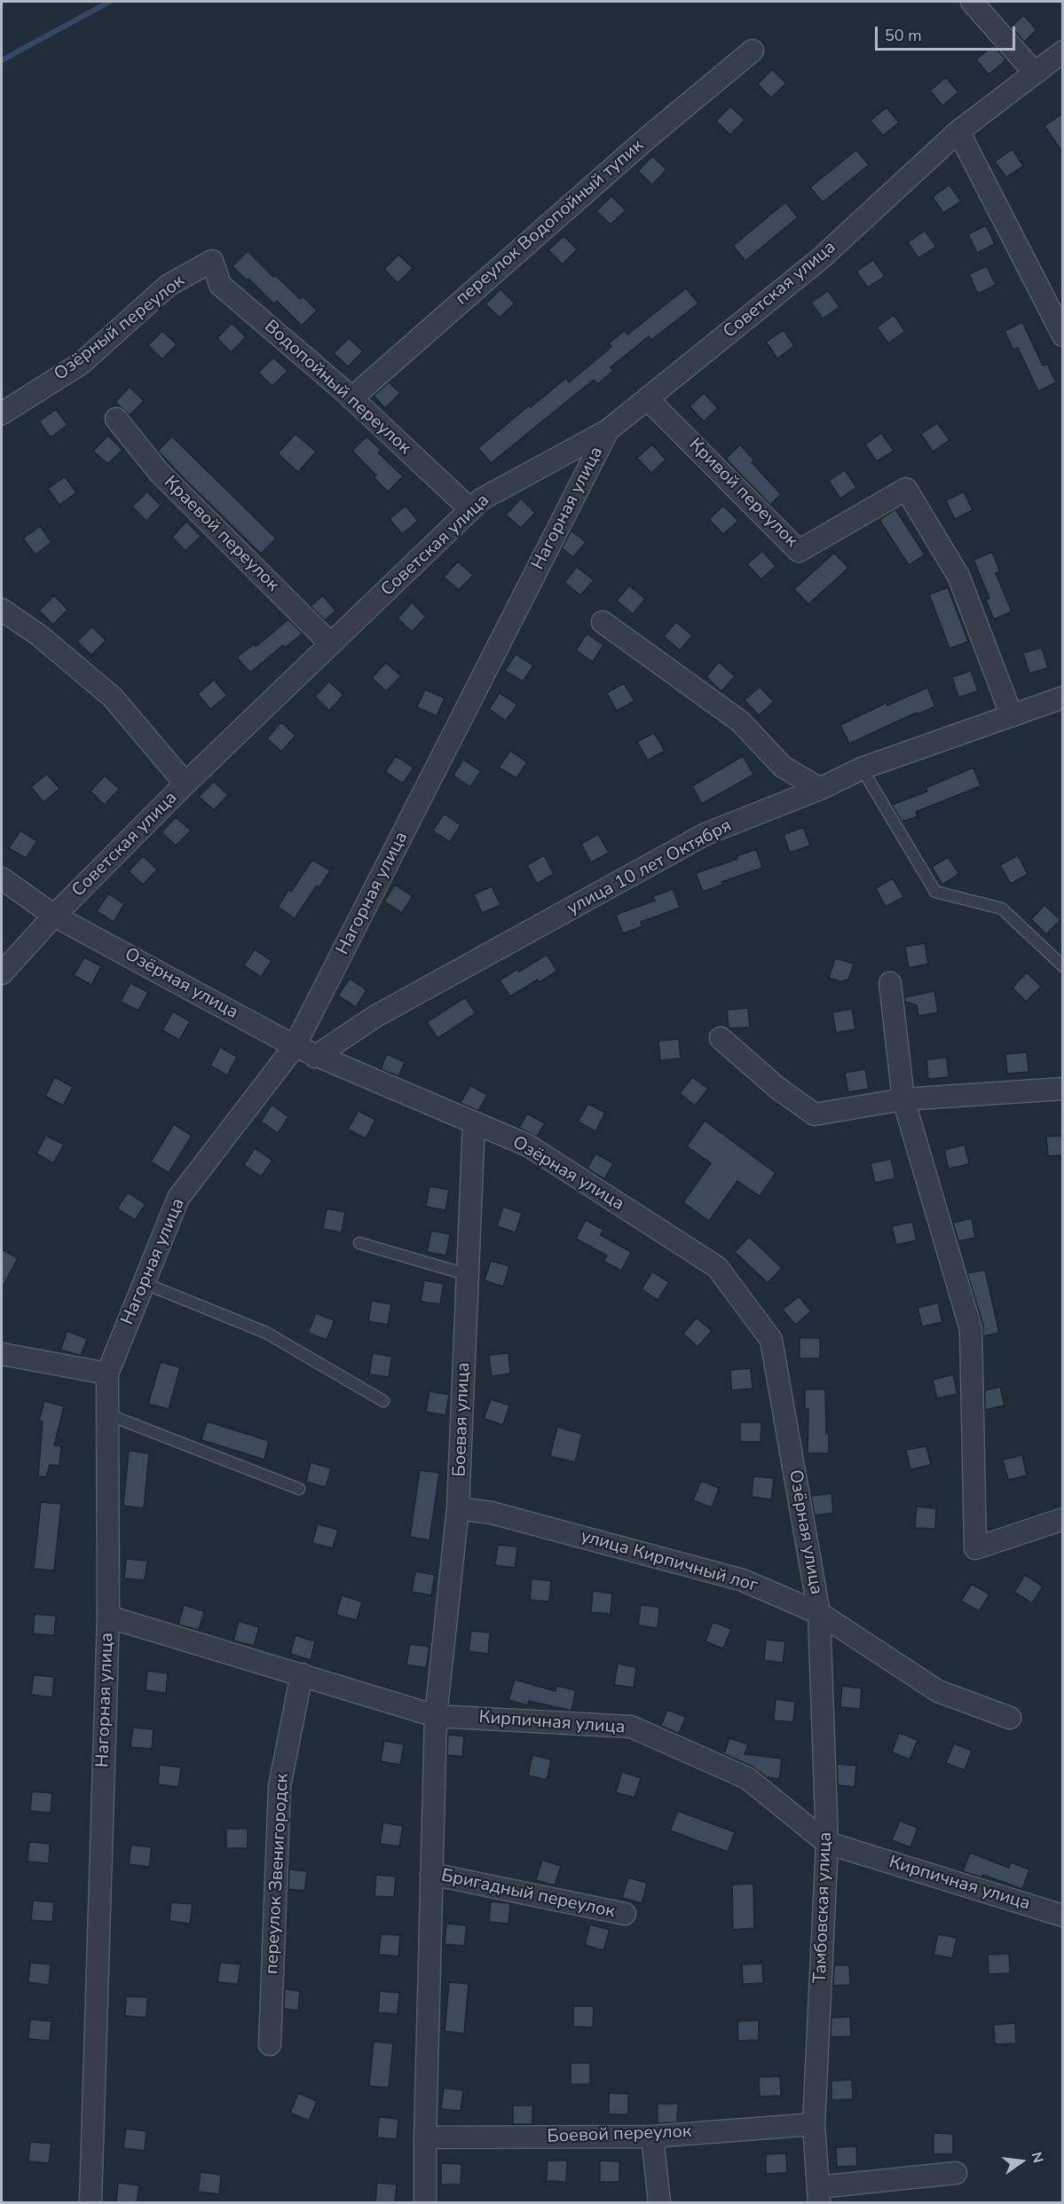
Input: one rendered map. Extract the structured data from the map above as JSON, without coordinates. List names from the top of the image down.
{
  "streets": {
    "street": [
      "переулок Водопойный тупик",
      "Советская улица",
      "Озёрный переулок",
      "Водопойный переулок",
      "Кривой переулок",
      "Нагорная улица",
      "Краевой переулок",
      "улица 10 лет Октября",
      "Озёрная улица",
      "Боевая улица",
      "улица Кирпичный лог",
      "Кирпичная улица",
      "переулок Звенигородск",
      "Бригадный переулок",
      "Тамбовская улица",
      "Боевой переулок"
    ]
  },
  "crossings": [
    ["переулок Водопойный тупик", "Водопойный переулок"],
    ["Советская улица", "Водопойный переулок"],
    ["Советская улица", "Кривой переулок"],
    ["Советская улица", "Нагорная улица"],
    ["Советская улица", "Краевой переулок"],
    ["Советская улица", "Озёрная улица"],
    ["Озёрный переулок", "Водопойный переулок"],
    ["Кривой переулок", "улица 10 лет Октября"],
    ["Нагорная улица", "Озёрная улица"],
    ["Нагорная улица", "Кирпичная улица"],
    ["улица 10 лет Октября", "Озёрная улица"],
    ["Озёрная улица", "Боевая улица"],
    ["Озёрная улица", "улица Кирпичный лог"],
    ["Озёрная улица", "Тамбовская улица"],
    ["Боевая улица", "улица Кирпичный лог"],
    ["Боевая улица", "Кирпичная улица"],
    ["Боевая улица", "Бригадный переулок"],
    ["Боевая улица", "Боевой переулок"],
    ["улица Кирпичный лог", "Тамбовская улица"],
    ["Кирпичная улица", "переулок Звенигородск"],
    ["Кирпичная улица", "Тамбовская улица"],
    ["Тамбовская улица", "Боевой переулок"]
  ],
  "scale_bar": "50 m",
  "north": "right"
}
